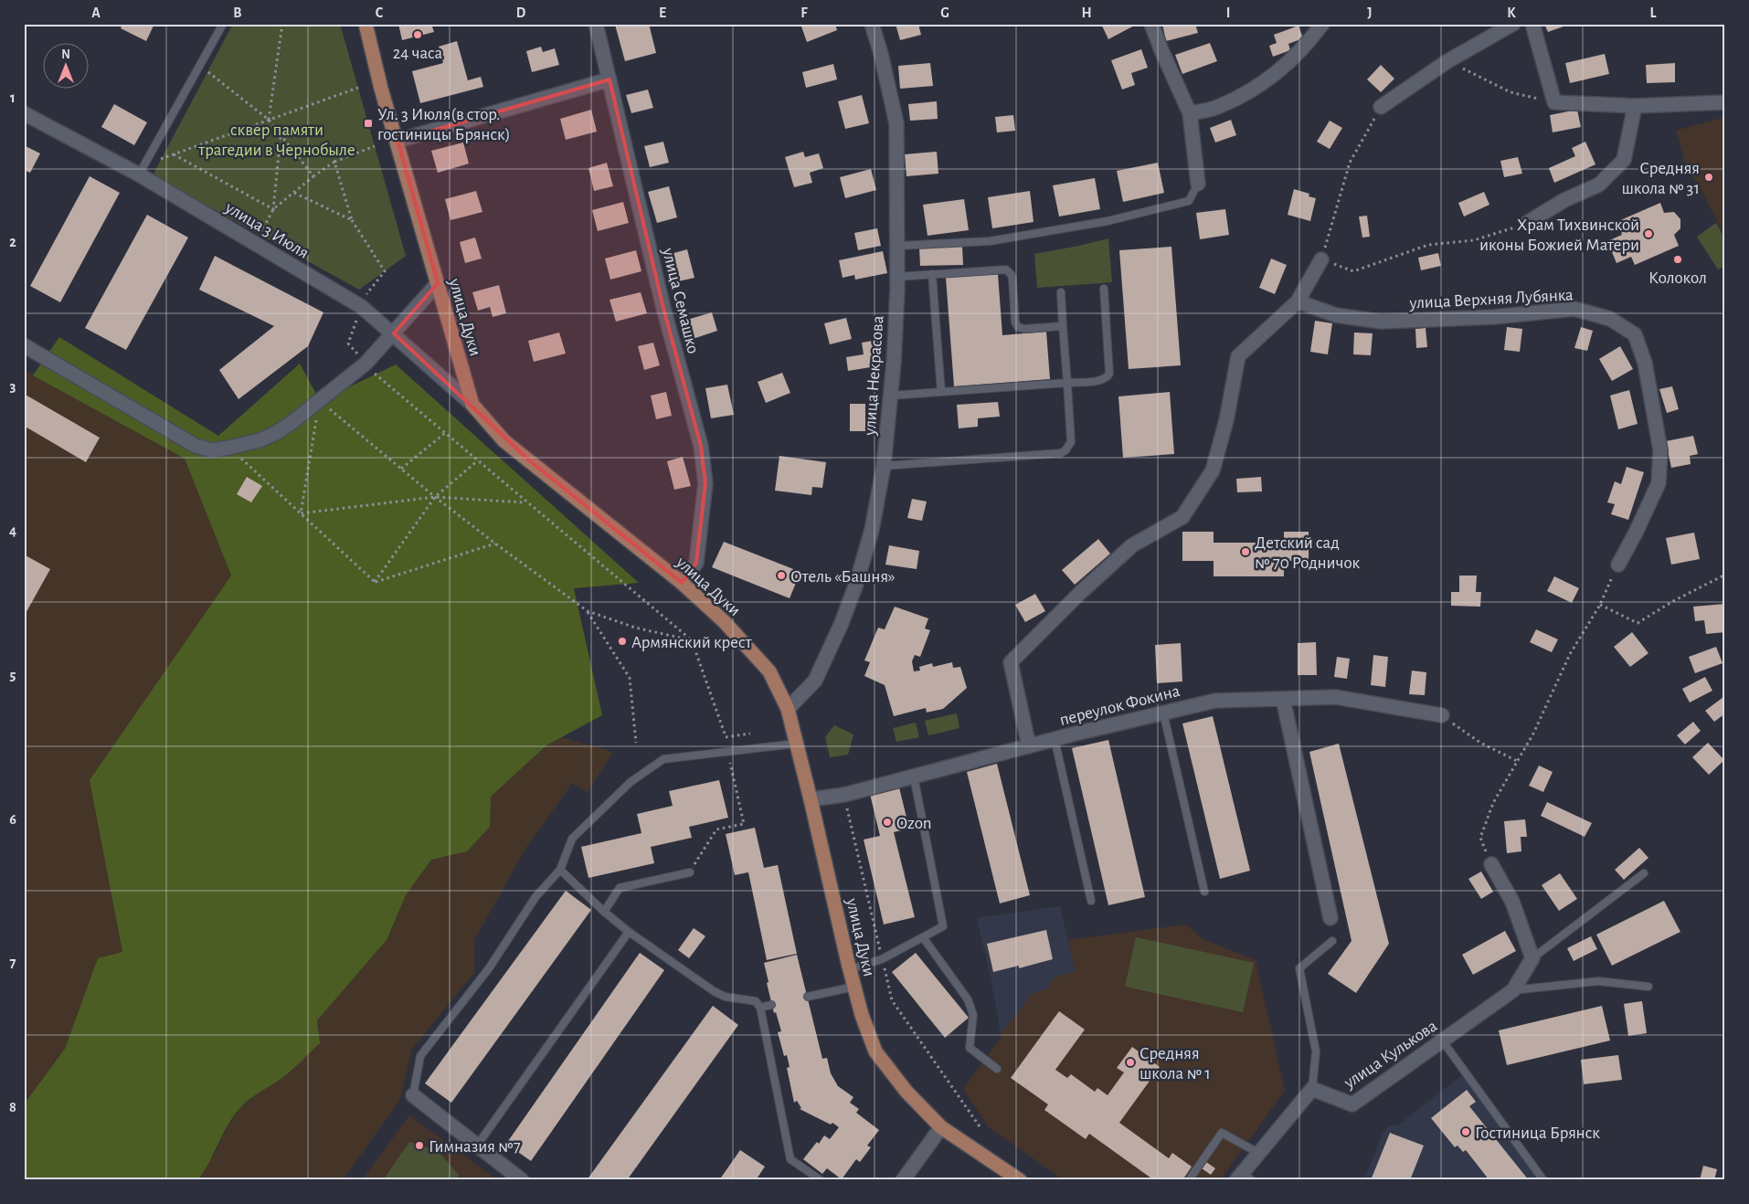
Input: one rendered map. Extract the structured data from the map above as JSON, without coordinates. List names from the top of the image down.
{
  "streets": {
    "main road": ["улица Дуки"],
    "street": [
      "улица 3 Июля",
      "улица Верхняя Лубянка",
      "улица Семашко",
      "улица Некрасова",
      "переулок Фокина",
      "улица Кулькова"
    ]
  },
  "crossings": [
    ["улица 3 Июля", "улица Дуки"],
    ["улица Семашко", "улица Дуки"],
    ["улица Дуки", "улица Некрасова"],
    ["улица Дуки", "переулок Фокина"]
  ],
  "parks": ["сквер памяти трагедии в Чернобыле"],
  "places": {
    "other": [
      "24 часа",
      "Средняя школа № 31",
      "Храм Тихвинской иконы Божией Матери",
      "Колокол",
      "Детский сад № 70 Родничок",
      "Отель «Башня»",
      "Армянский крест",
      "Ozon",
      "Средняя школа № 1",
      "Гостиница Брянск",
      "Гимназия №7"
    ],
    "transit": ["Ул. 3 Июля(в стор. гостиницы Брянск)"]
  },
  "north": "top",
  "grid": {
    "columns": [
      "A",
      "B",
      "C",
      "D",
      "E",
      "F",
      "G",
      "H",
      "I",
      "J",
      "K",
      "L"
    ],
    "rows": [
      "1",
      "2",
      "3",
      "4",
      "5",
      "6",
      "7",
      "8"
    ]
  }
}
